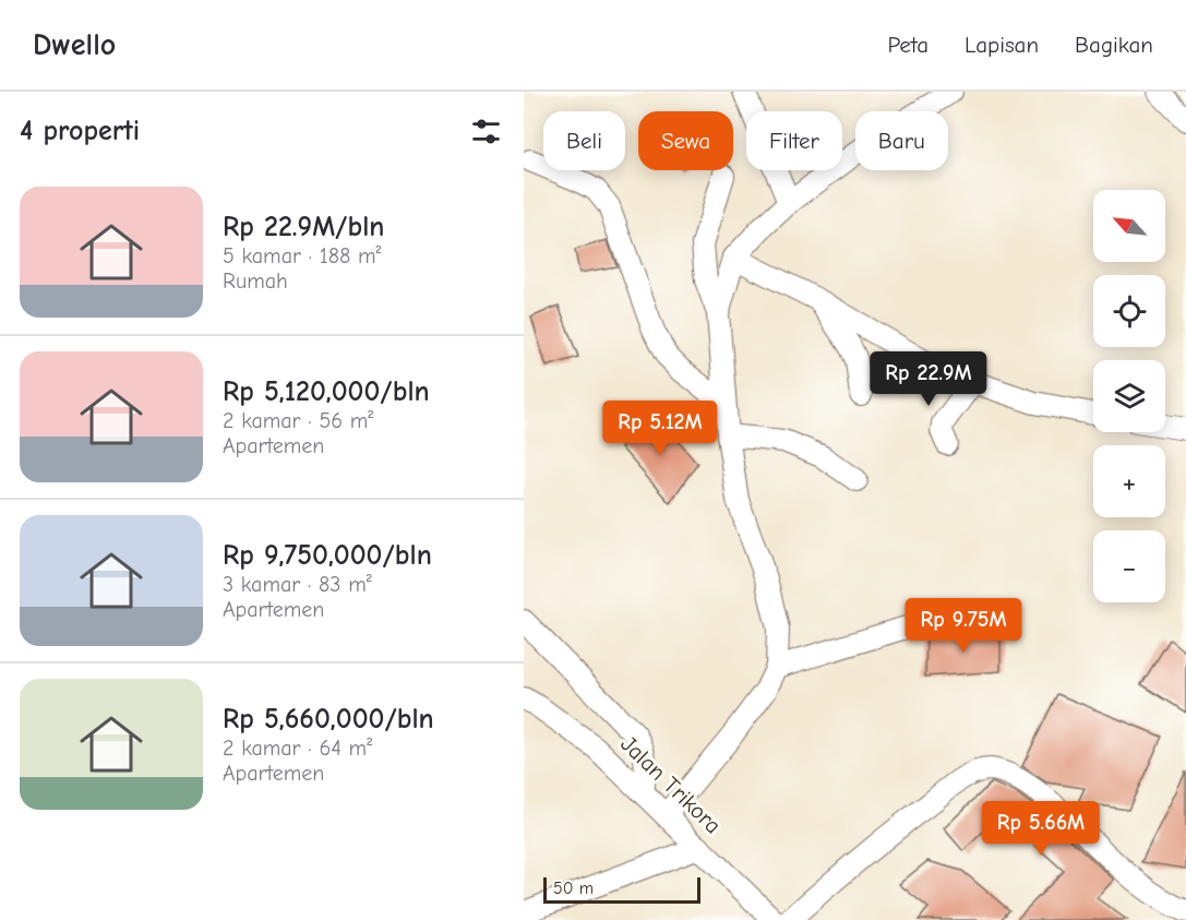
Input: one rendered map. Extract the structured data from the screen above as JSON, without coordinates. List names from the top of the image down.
{
  "streets": {
    "street": ["Jalan Trikora"]
  },
  "scale_bar": "50 m",
  "north": "top left",
  "page": {
    "header": "Dwello",
    "nav": ["Peta", "Lapisan", "Bagikan"],
    "heading": "4 properti",
    "chip": [
      "Beli",
      "Sewa",
      "Filter",
      "Baru"
    ],
    "list": [
      {
        "name": "Rp 22.9M/bln",
        "note": "5 kamar · 188 m² · Rumah"
      },
      {
        "name": "Rp 5,120,000/bln",
        "note": "2 kamar · 56 m² · Apartemen"
      },
      {
        "name": "Rp 9,750,000/bln",
        "note": "3 kamar · 83 m² · Apartemen"
      },
      {
        "name": "Rp 5,660,000/bln",
        "note": "2 kamar · 64 m² · Apartemen"
      }
    ],
    "map_buttons": ["+", "−"],
    "price": [
      "Rp 22.9M",
      "Rp 5.12M",
      "Rp 9.75M",
      "Rp 5.66M"
    ],
    "scale": "50 m"
  }
}
